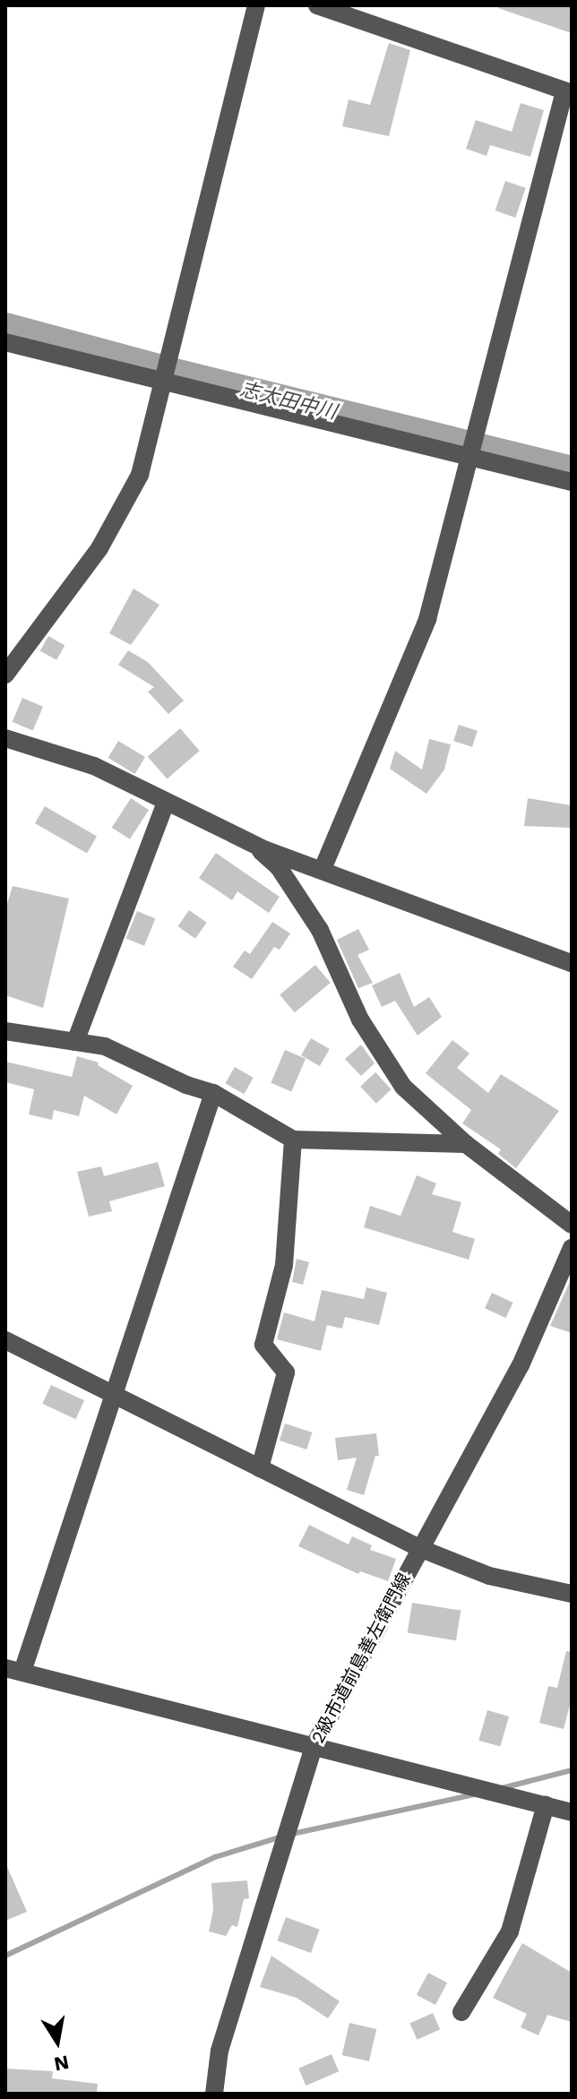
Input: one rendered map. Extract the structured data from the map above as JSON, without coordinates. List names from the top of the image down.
{
  "streets": {
    "street": ["2級市道前島善左衛門線"]
  },
  "water": ["志太田中川"],
  "north": "bottom"
}
